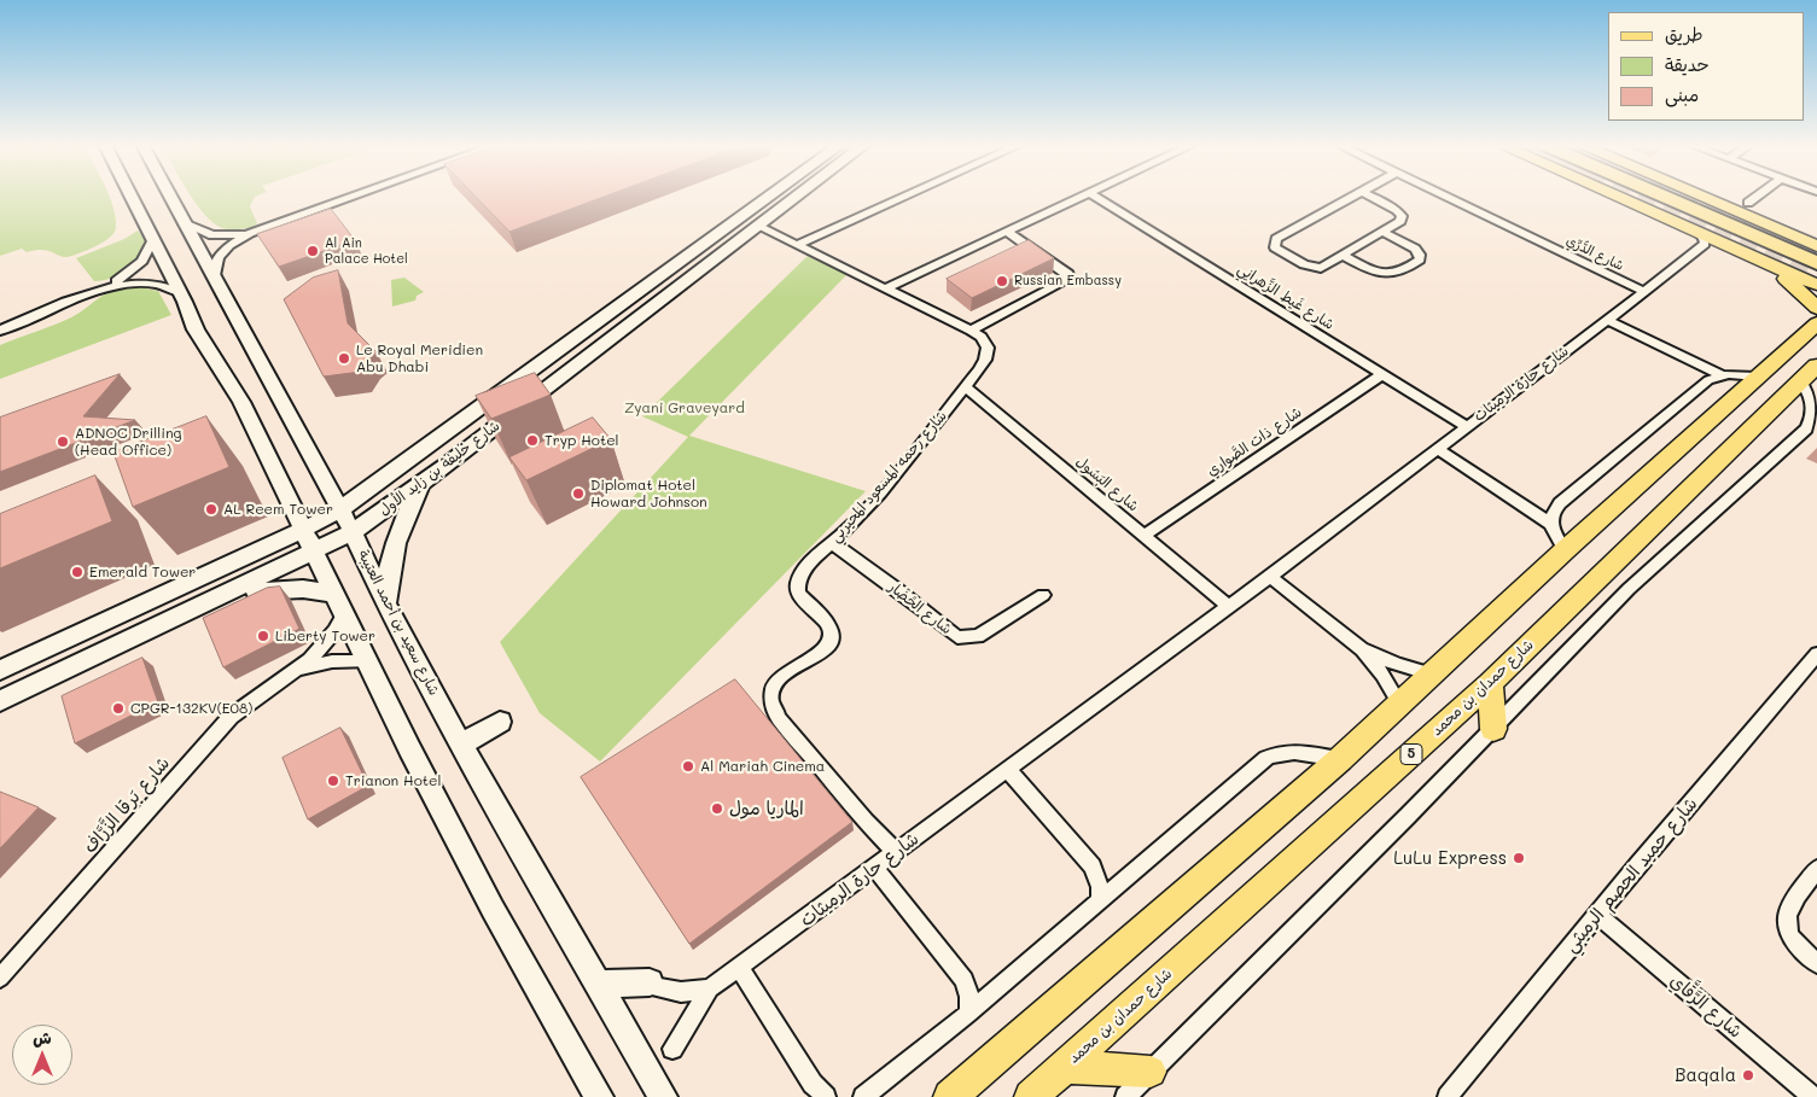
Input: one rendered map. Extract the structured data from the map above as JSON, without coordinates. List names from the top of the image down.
{
  "streets": {
    "main road": [
      "شارع خليفة بن زايد الأول",
      "شارع سعيد بن أحمد العتيبة",
      "شارع حمدان بن محمد",
      "5"
    ],
    "street": [
      "شارع الدُّرِّي",
      "شارع غَيط الزَّهرانِي",
      "شارع حارة الرميثات",
      "شارع ذات الصَّواري",
      "شارع رحمه المسعود المحيربي",
      "شارع البَسُول",
      "شارع الحْضَار",
      "شارع بَرقا الزَّرَّاف",
      "شارع حميد الحصم الرميثي",
      "شارع الرَّقَّاي"
    ]
  },
  "crossings": [
    ["شارع الدُّرِّي", "شارع حارة الرميثات"],
    ["شارع غَيط الزَّهرانِي", "شارع حارة الرميثات"],
    ["شارع غَيط الزَّهرانِي", "شارع ذات الصَّواري"],
    ["شارع حارة الرميثات", "شارع رحمه المسعود المحيربي"],
    ["شارع حارة الرميثات", "شارع البَسُول"],
    ["شارع ذات الصَّواري", "شارع البَسُول"],
    ["شارع خليفة بن زايد الأول", "شارع رحمه المسعود المحيربي"],
    ["شارع خليفة بن زايد الأول", "شارع سعيد بن أحمد العتيبة"],
    ["شارع رحمه المسعود المحيربي", "شارع البَسُول"],
    ["شارع رحمه المسعود المحيربي", "شارع الحْضَار"],
    ["شارع حميد الحصم الرميثي", "شارع الرَّقَّاي"]
  ],
  "parks": ["Zyani Graveyard"],
  "places": [
    "Al Ain Palace Hotel",
    "Russian Embassy",
    "Le Royal Meridien Abu Dhabi",
    "Tryp Hotel",
    "ADNOC Drilling (Head Office)",
    "Diplomat Hotel Howard Johnson",
    "AL Reem Tower",
    "Emerald Tower",
    "Liberty Tower",
    "CPGR-132KV(E08)",
    "Al Mariah Cinema",
    "Trianon Hotel",
    "الماريا مول",
    "LuLu Express",
    "Baqala"
  ],
  "legend": ["طريق", "حديقة", "مبنى"],
  "north": "top"
}
